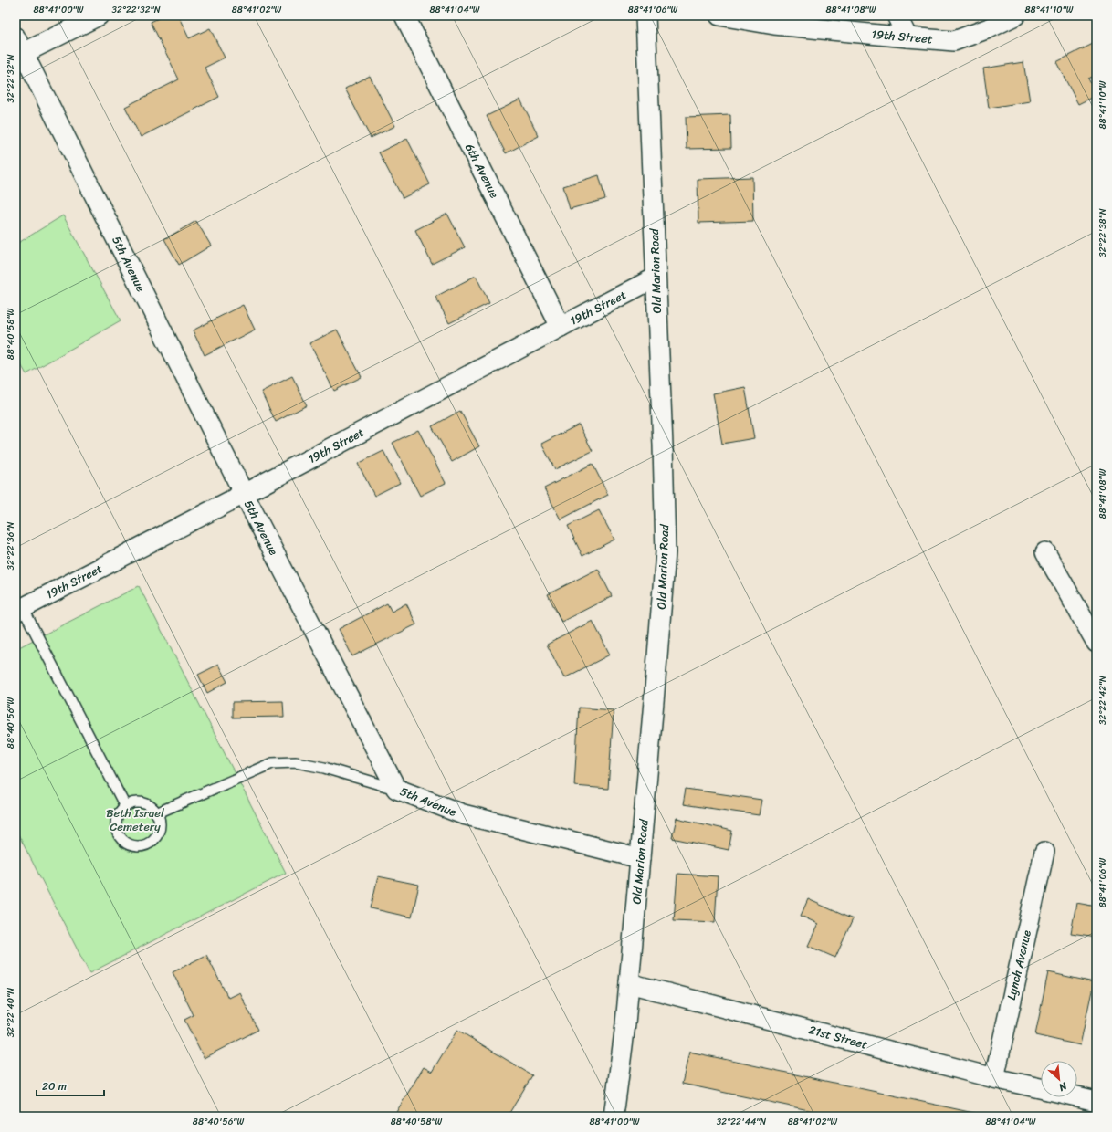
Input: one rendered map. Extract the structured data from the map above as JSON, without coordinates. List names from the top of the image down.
{
  "streets": {
    "street": [
      "19th Street",
      "6th Avenue",
      "5th Avenue",
      "Old Marion Road",
      "Lynch Avenue",
      "21st Street"
    ]
  },
  "crossings": [
    ["19th Street", "6th Avenue"],
    ["19th Street", "5th Avenue"],
    ["19th Street", "Old Marion Road"],
    ["5th Avenue", "Old Marion Road"],
    ["Old Marion Road", "21st Street"],
    ["Lynch Avenue", "21st Street"]
  ],
  "parks": ["Beth Israel Cemetery"],
  "scale_bar": "20 m",
  "north": "bottom right",
  "coordinates": [
    "88°41'00\"W",
    "32°22'32\"N",
    "88°41'02\"W",
    "88°41'04\"W",
    "88°41'06\"W",
    "88°41'08\"W",
    "88°41'10\"W",
    "32°22'38\"N",
    "88°40'58\"W",
    "32°22'36\"N",
    "32°22'42\"N",
    "88°40'56\"W",
    "32°22'40\"N",
    "32°22'44\"N"
  ]
}
